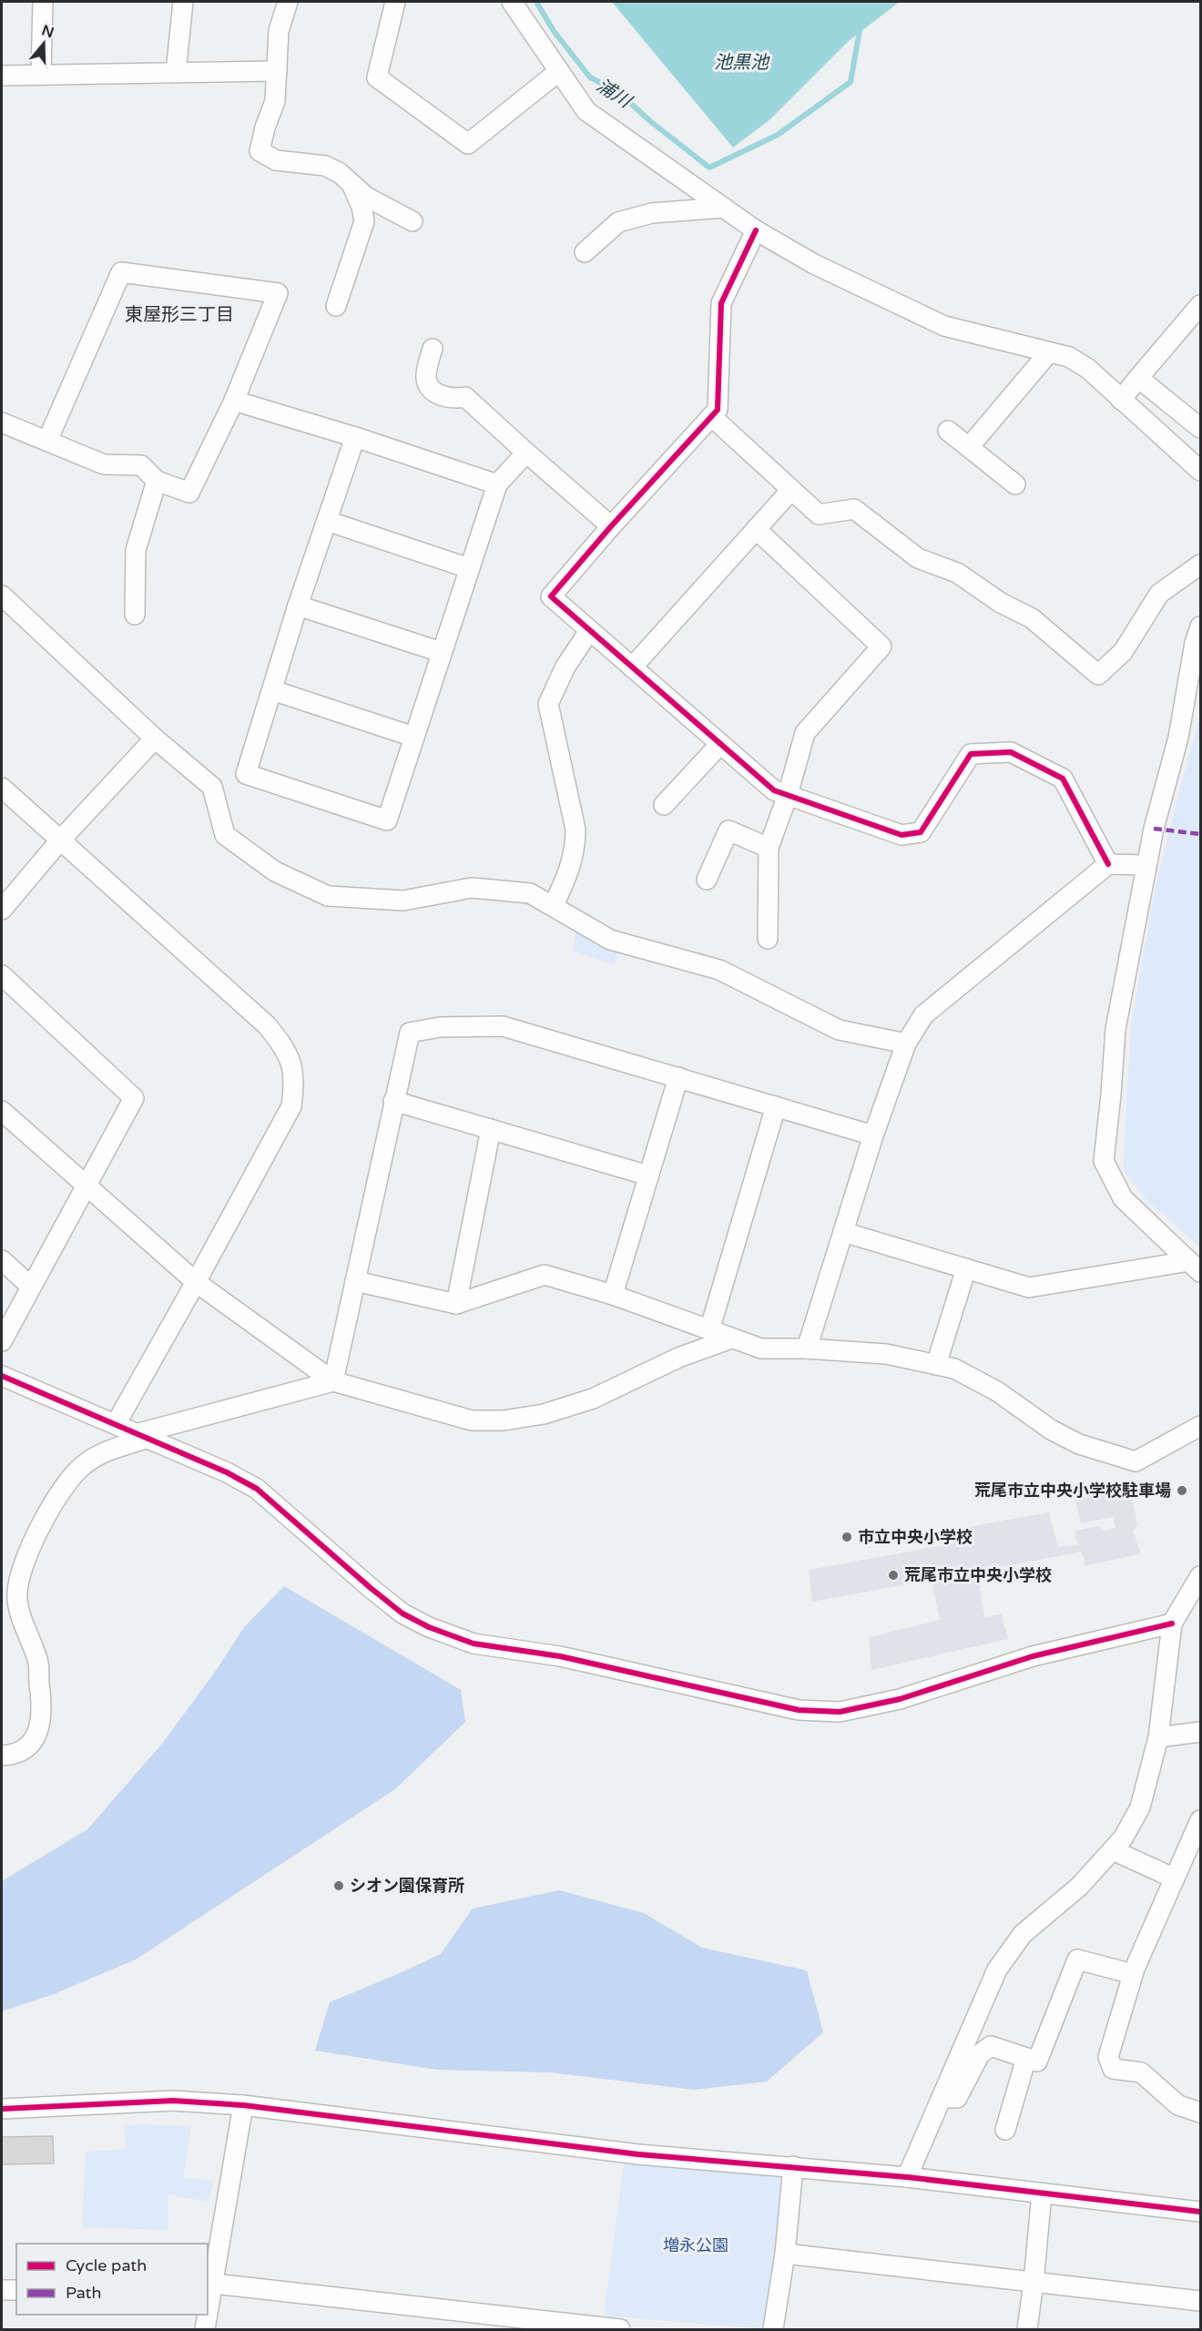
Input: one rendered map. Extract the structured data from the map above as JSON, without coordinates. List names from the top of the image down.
{
  "districts": ["東屋形三丁目"],
  "water": ["池黒池", "浦川"],
  "parks": ["増永公園"],
  "places": [
    "荒尾市立中央小学校駐車場",
    "市立中央小学校",
    "荒尾市立中央小学校",
    "シオン園保育所"
  ],
  "legend": ["Cycle path", "Path"],
  "north": "top"
}
